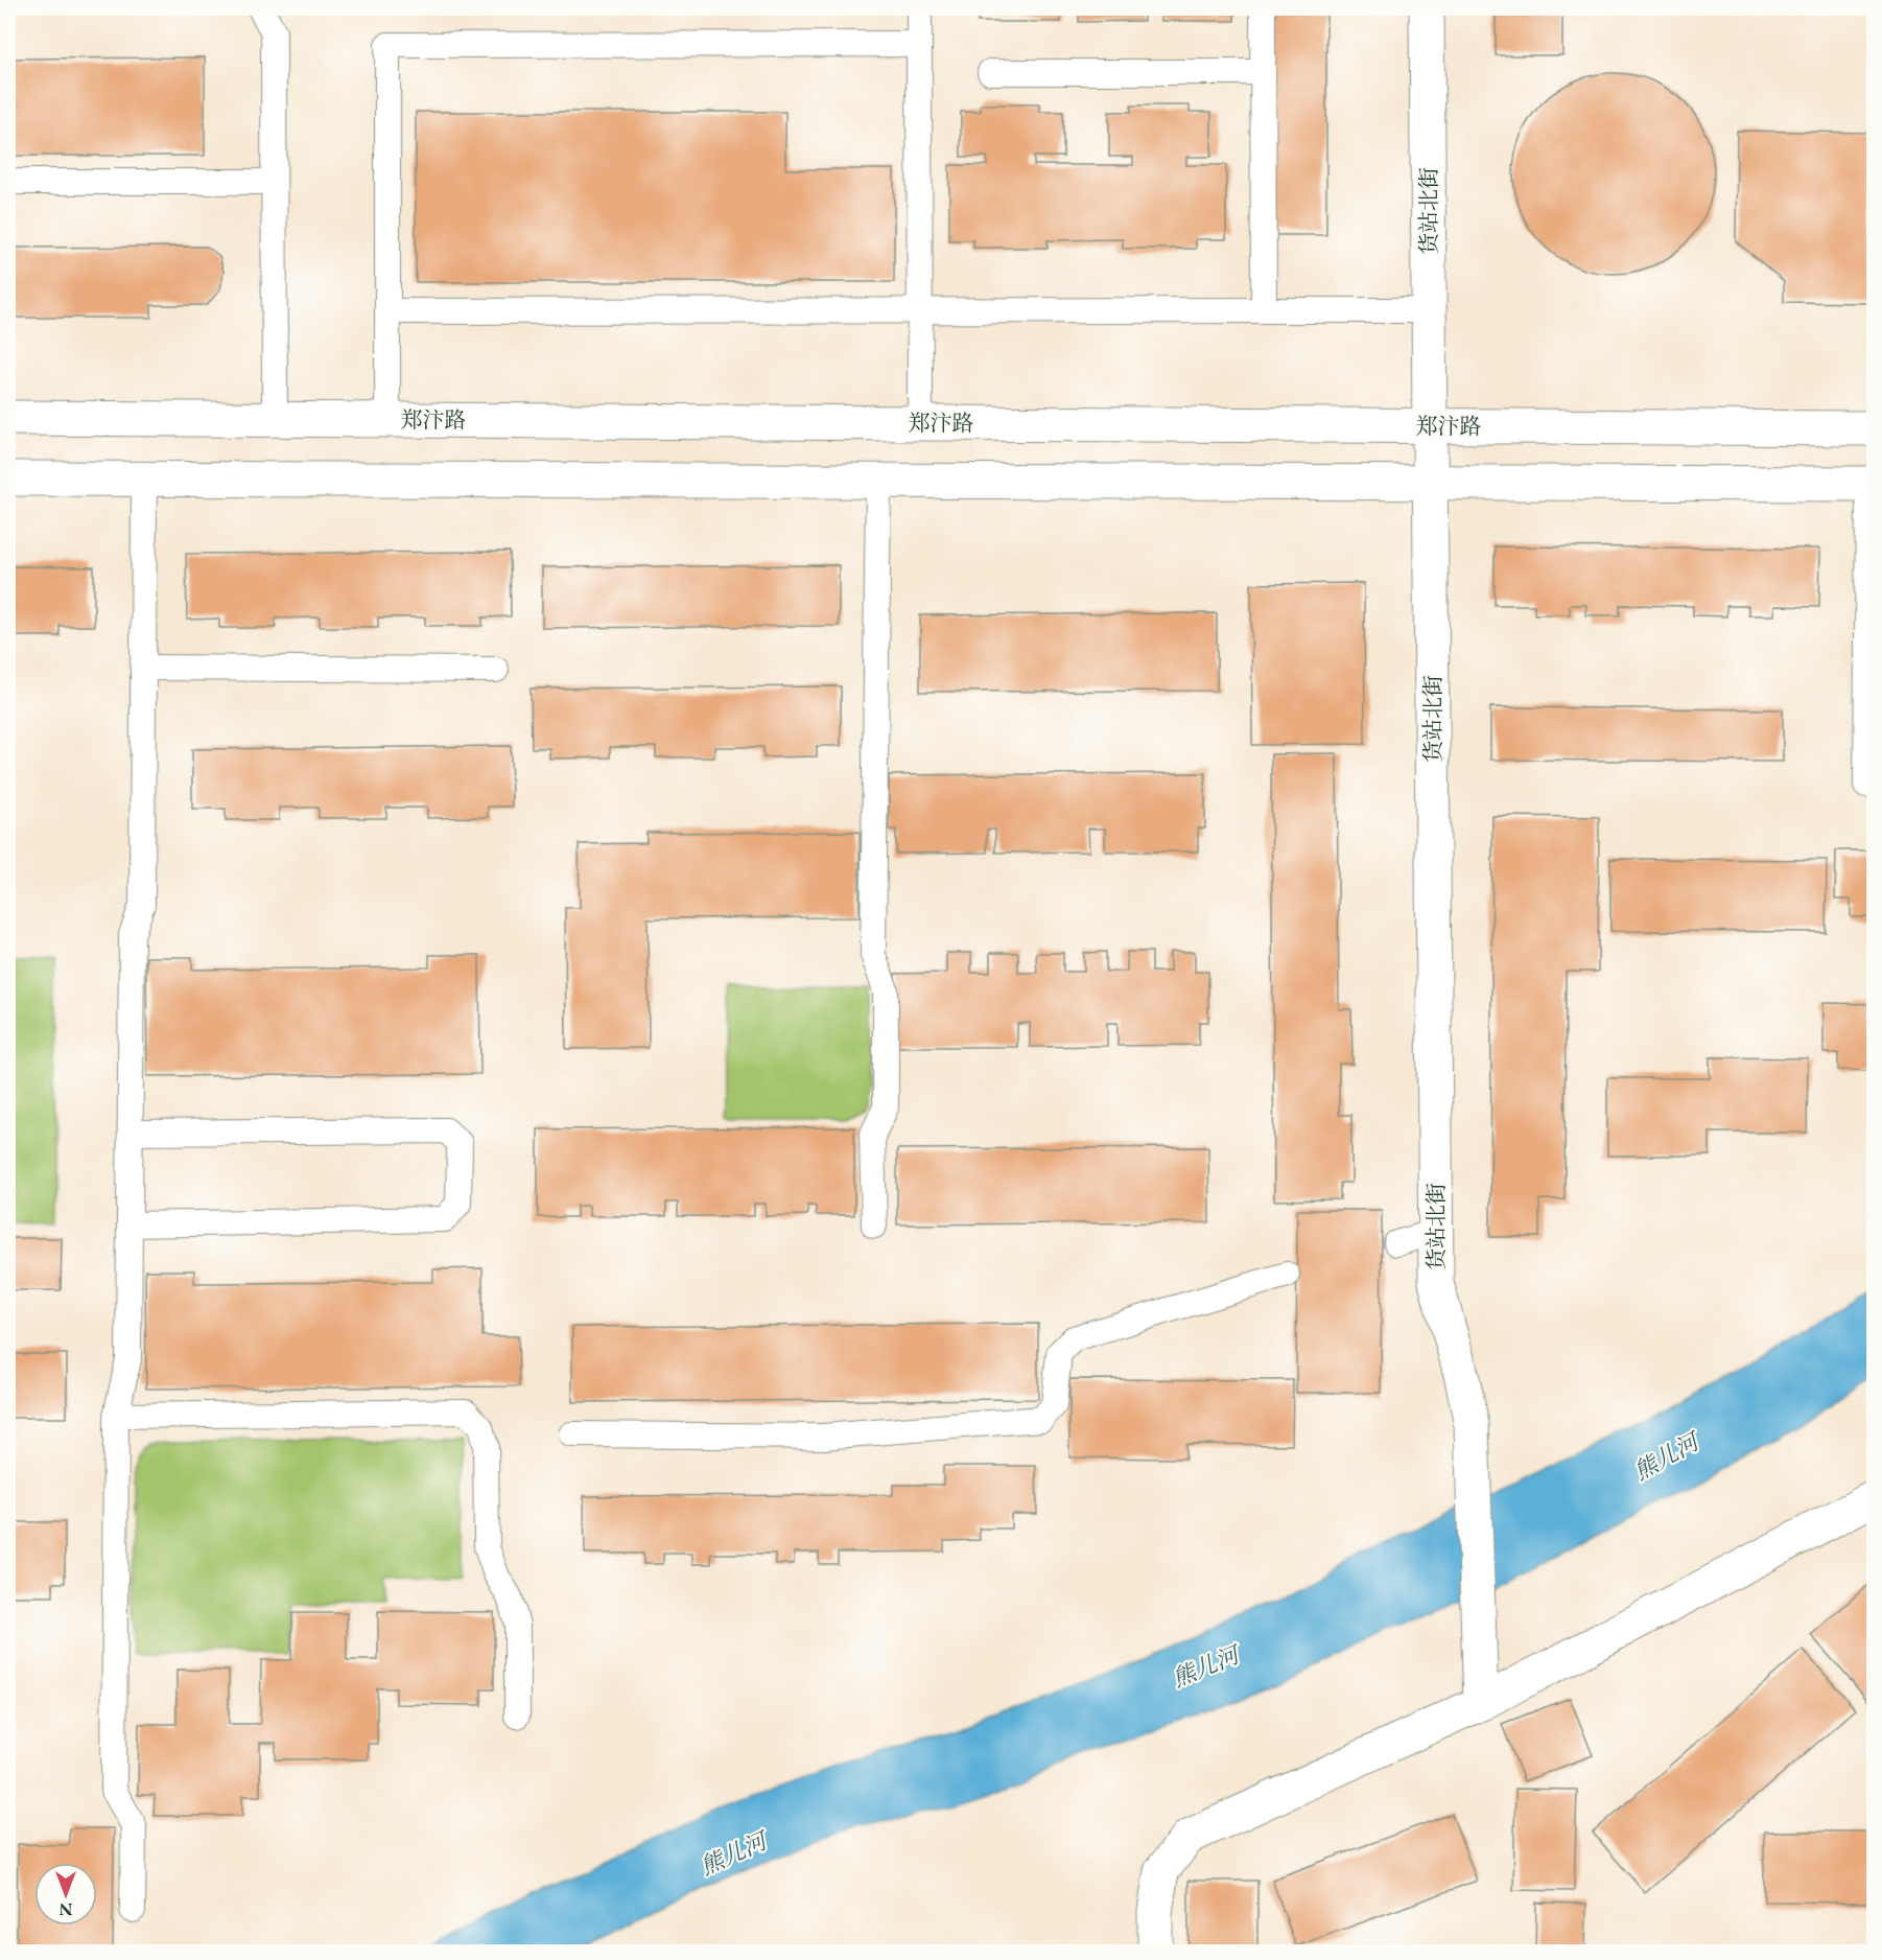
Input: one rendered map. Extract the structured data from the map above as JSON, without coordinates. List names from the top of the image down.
{
  "streets": {
    "main road": ["货站北街", "郑汴路"]
  },
  "crossings": [
    ["货站北街", "郑汴路"]
  ],
  "water": ["熊儿河"],
  "north": "bottom"
}
